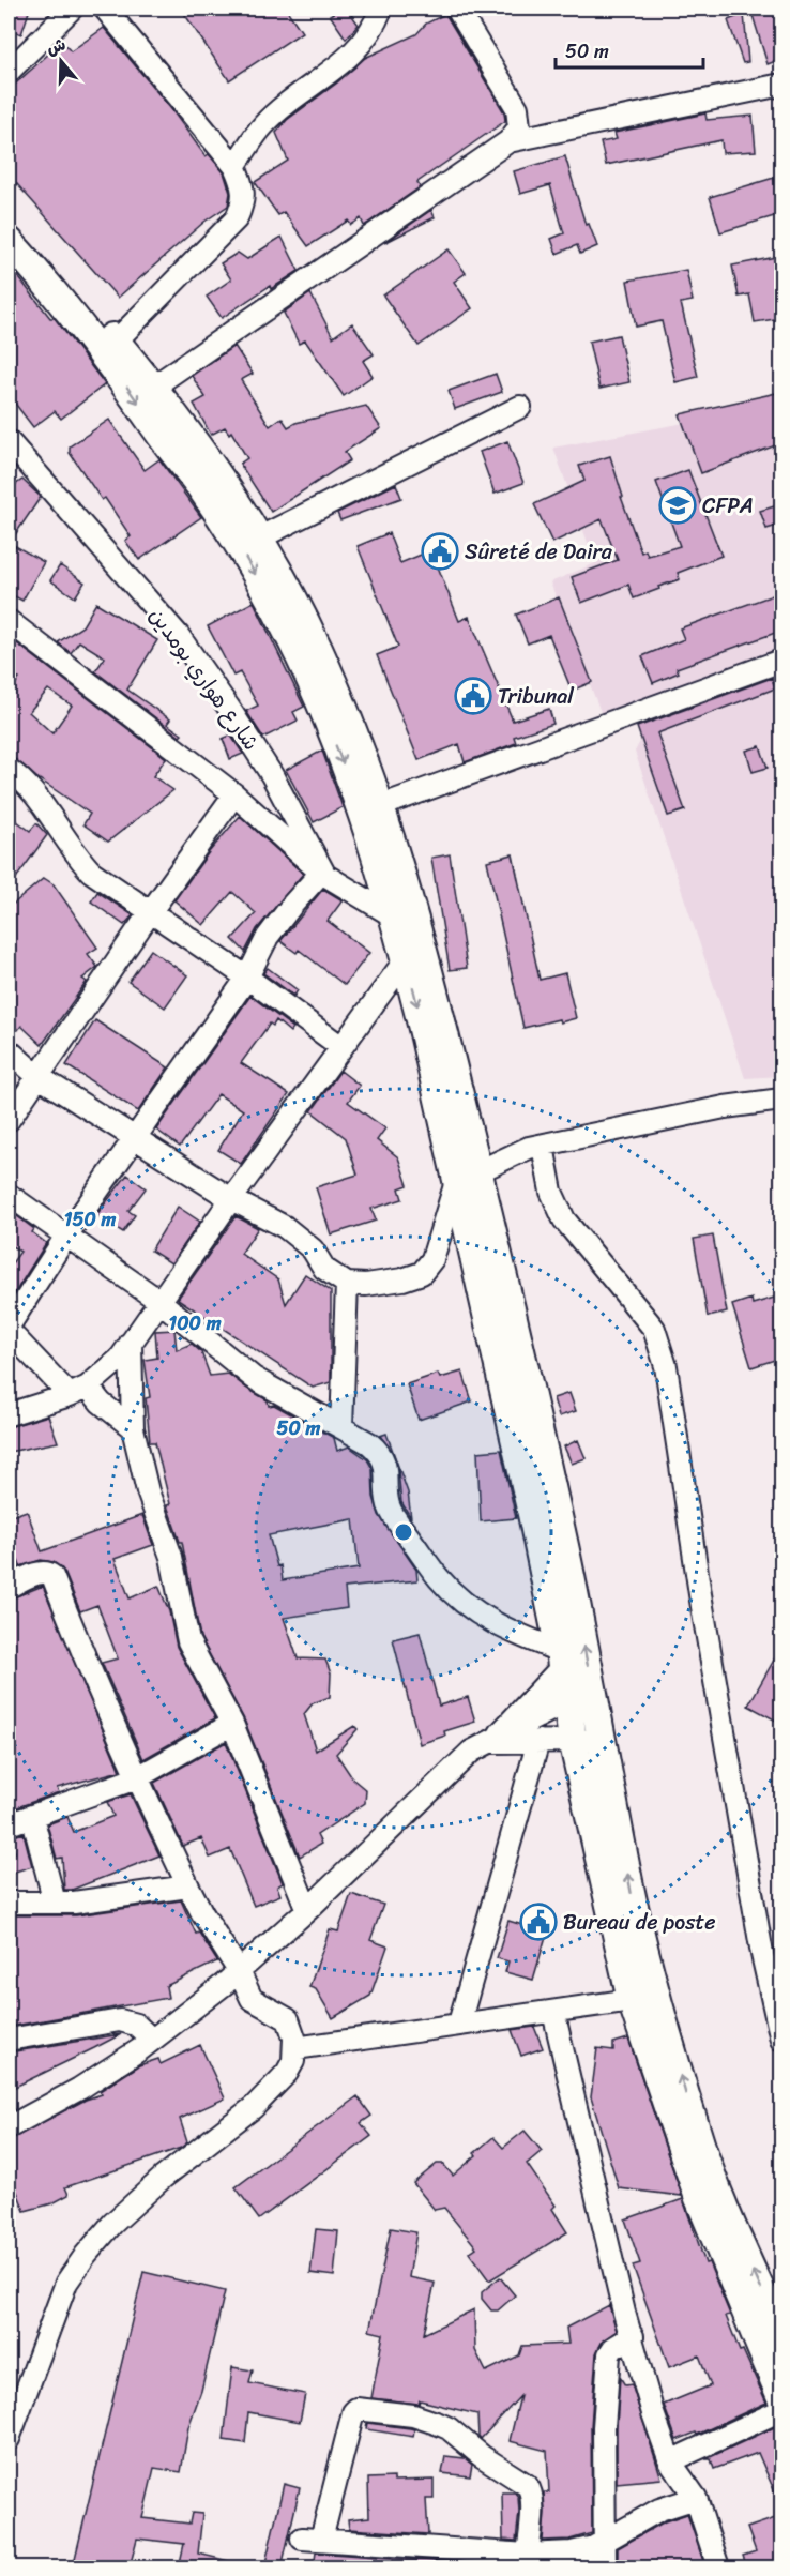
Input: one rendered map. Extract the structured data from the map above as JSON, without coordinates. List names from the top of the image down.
{
  "streets": {
    "street": ["شارع هواري بومدين"]
  },
  "places": {
    "school or university": ["CFPA"],
    "public building": ["Sûreté de Daira", "Tribunal", "Bureau de poste"]
  },
  "scale_bar": "50 m",
  "north": "top",
  "rings": ["150 m", "100 m", "50 m"]
}
